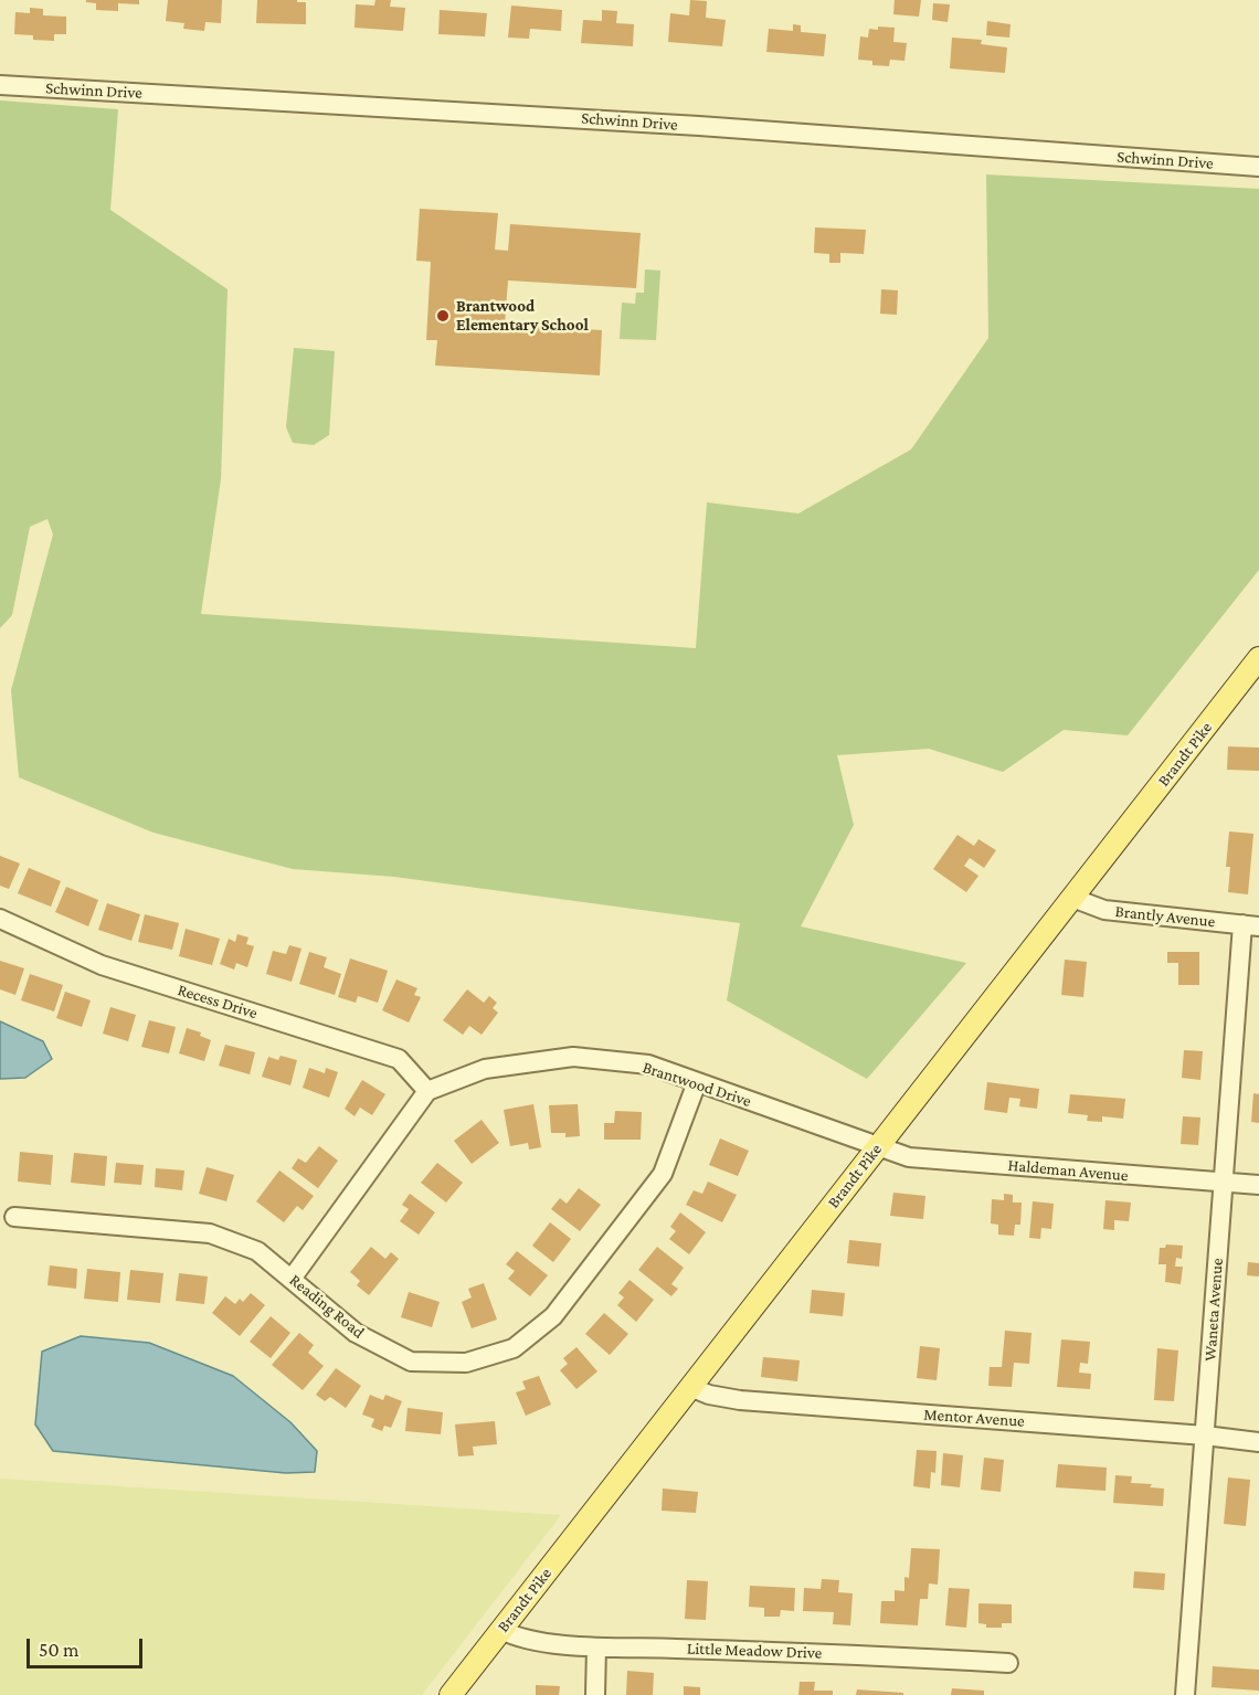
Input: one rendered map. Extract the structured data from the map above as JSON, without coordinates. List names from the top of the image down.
{
  "streets": {
    "main road": ["Brandt Pike"],
    "street": [
      "Schwinn Drive",
      "Brantly Avenue",
      "Recess Drive",
      "Brantwood Drive",
      "Haldeman Avenue",
      "Reading Road",
      "Waneta Avenue",
      "Mentor Avenue",
      "Little Meadow Drive"
    ]
  },
  "crossings": [
    ["Brandt Pike", "Brantly Avenue"],
    ["Brandt Pike", "Brantwood Drive"],
    ["Brandt Pike", "Haldeman Avenue"],
    ["Brandt Pike", "Mentor Avenue"],
    ["Brandt Pike", "Little Meadow Drive"],
    ["Brantly Avenue", "Waneta Avenue"],
    ["Recess Drive", "Brantwood Drive"],
    ["Brantwood Drive", "Haldeman Avenue"],
    ["Brantwood Drive", "Reading Road"],
    ["Haldeman Avenue", "Waneta Avenue"],
    ["Waneta Avenue", "Mentor Avenue"]
  ],
  "places": ["Brantwood Elementary School"],
  "scale_bar": "50 m"
}
